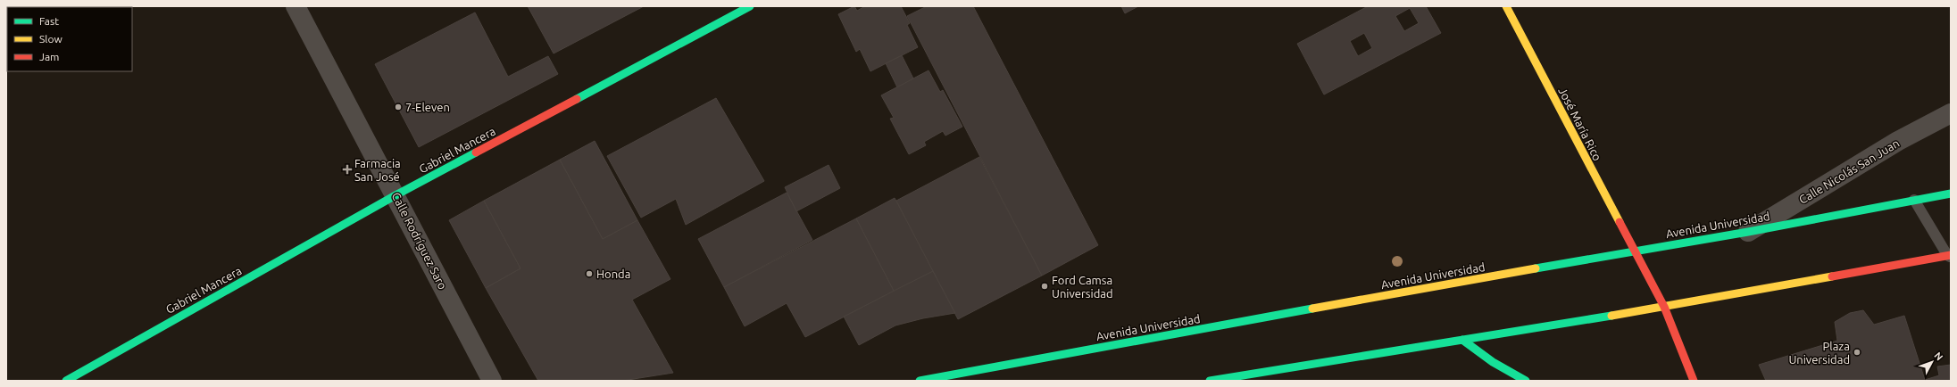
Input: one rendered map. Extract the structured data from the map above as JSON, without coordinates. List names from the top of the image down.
{
  "streets": {
    "main road": ["José María Rico", "Gabriel Mancera", "Avenida Universidad"],
    "street": ["Calle Nicolás San Juan", "Calle Rodríguez Saro"]
  },
  "crossings": [
    ["José María Rico", "Avenida Universidad"],
    ["Gabriel Mancera", "Calle Rodríguez Saro"],
    ["Calle Nicolás San Juan", "Avenida Universidad"]
  ],
  "places": {
    "other": [
      "7-Eleven",
      "Honda",
      "Ford Camsa Universidad",
      "Plaza Universidad"
    ],
    "health": ["Farmacia San José"]
  },
  "legend": ["Fast", "Slow", "Jam"],
  "north": "top right"
}
